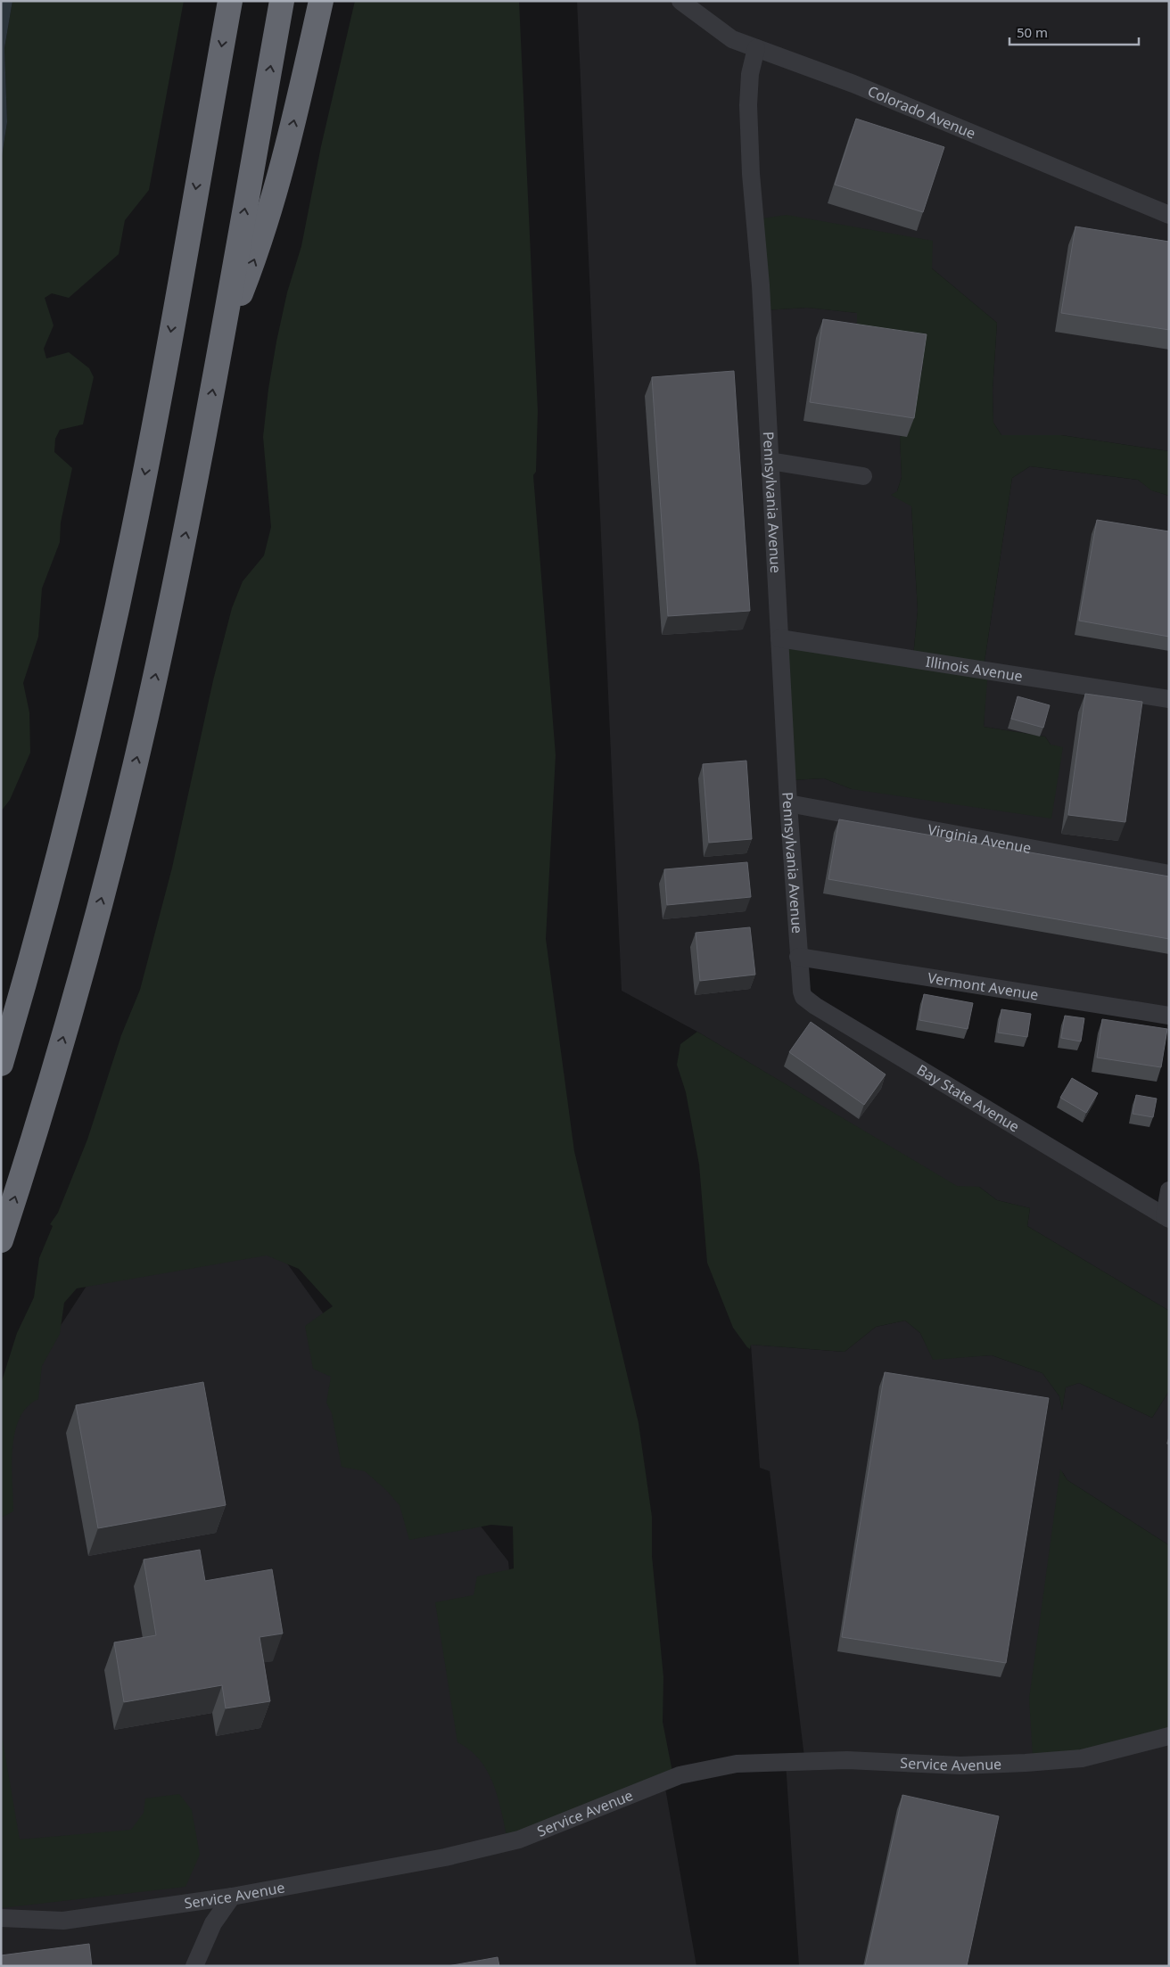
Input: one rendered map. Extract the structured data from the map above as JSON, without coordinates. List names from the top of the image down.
{
  "streets": {
    "street": [
      "Colorado Avenue",
      "Pennsylvania Avenue",
      "Illinois Avenue",
      "Virginia Avenue",
      "Vermont Avenue",
      "Bay State Avenue",
      "Service Avenue"
    ]
  },
  "crossings": [
    ["Colorado Avenue", "Pennsylvania Avenue"],
    ["Pennsylvania Avenue", "Illinois Avenue"],
    ["Pennsylvania Avenue", "Virginia Avenue"],
    ["Pennsylvania Avenue", "Vermont Avenue"],
    ["Pennsylvania Avenue", "Bay State Avenue"],
    ["Vermont Avenue", "Bay State Avenue"]
  ],
  "scale_bar": "50 m"
}
